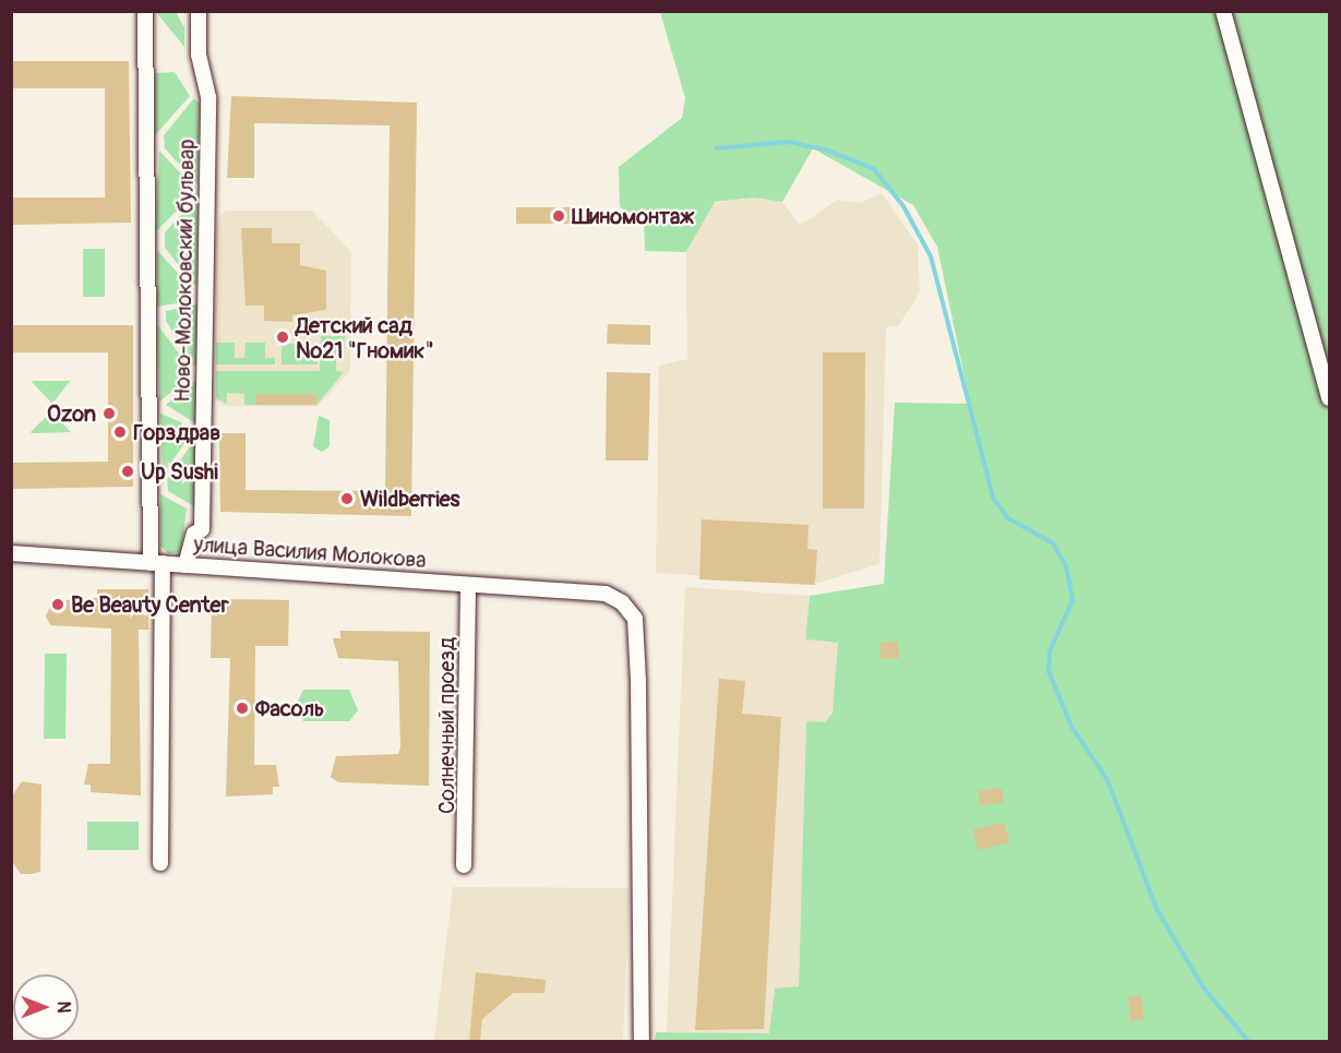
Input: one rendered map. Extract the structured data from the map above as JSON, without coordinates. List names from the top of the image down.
{
  "streets": {
    "street": ["Ново-Молоковский бульвар", "улица Василия Молокова", "Солнечный проезд"]
  },
  "crossings": [
    ["Ново-Молоковский бульвар", "улица Василия Молокова"],
    ["улица Василия Молокова", "Солнечный проезд"]
  ],
  "places": [
    "Шиномонтаж",
    "Детский сад №21 \"Гномик\"",
    "Ozon",
    "Горздрав",
    "Up Sushi",
    "Wildberries",
    "Be Beauty Center",
    "Фасоль"
  ],
  "north": "right"
}
